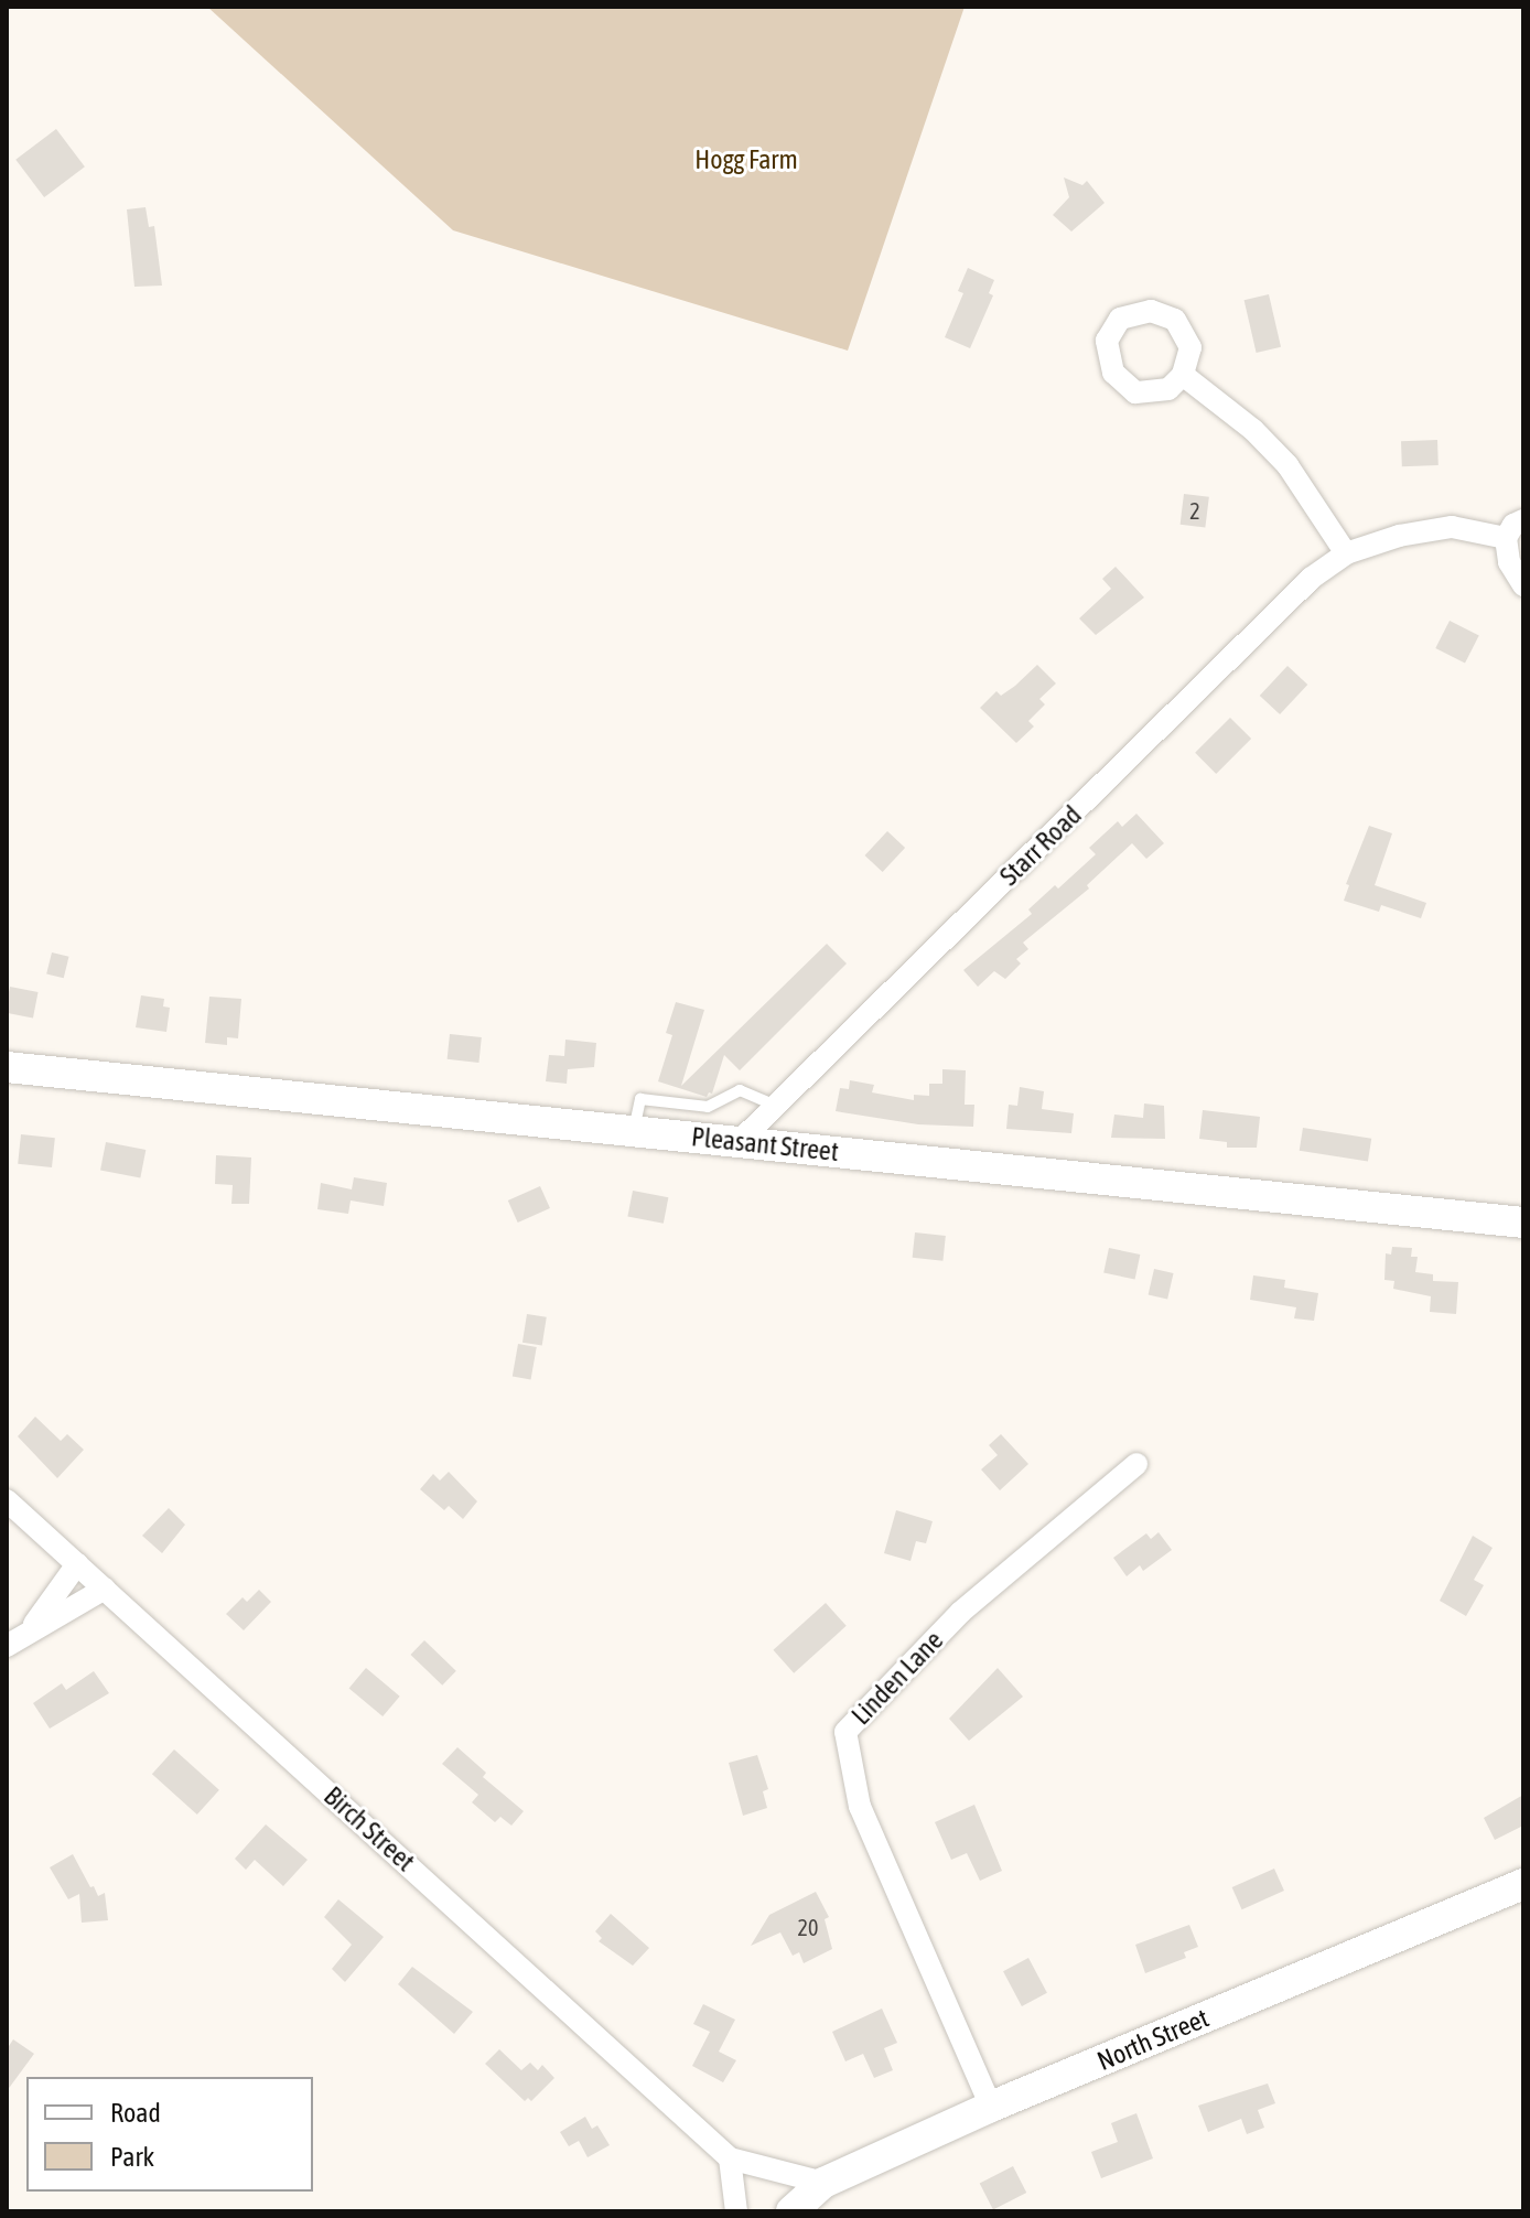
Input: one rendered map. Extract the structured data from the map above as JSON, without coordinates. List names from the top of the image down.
{
  "streets": {
    "main road": ["Pleasant Street", "North Street"],
    "street": ["Starr Road", "Linden Lane", "Birch Street"]
  },
  "crossings": [
    ["Starr Road", "Pleasant Street"],
    ["Linden Lane", "North Street"],
    ["Birch Street", "North Street"]
  ],
  "parks": ["Hogg Farm"],
  "house_numbers": ["2", "20"],
  "legend": ["Road", "Park"]
}
